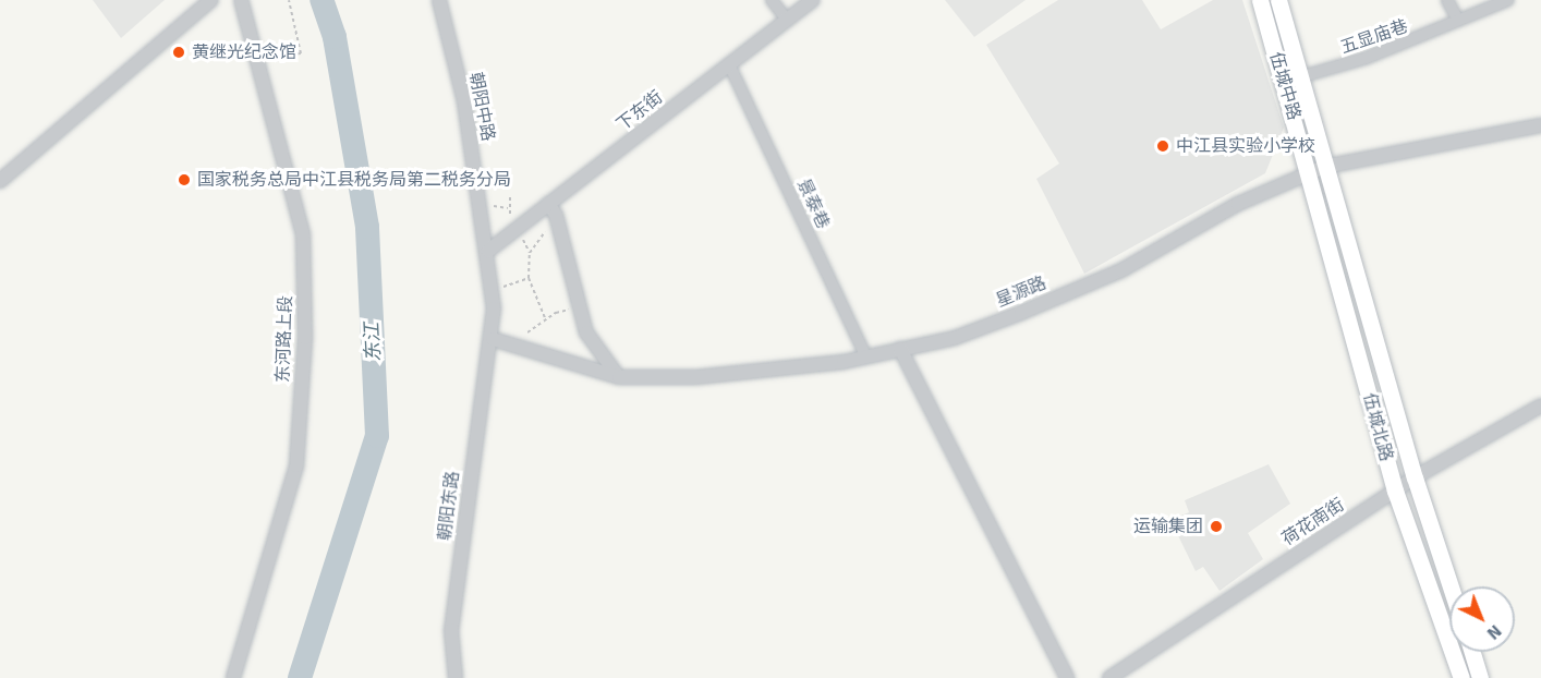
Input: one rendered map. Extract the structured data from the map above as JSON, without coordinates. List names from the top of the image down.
{
  "streets": {
    "main road": ["伍城中路", "伍城北路"],
    "street": [
      "五显庙巷",
      "朝阳中路",
      "下东街",
      "景泰巷",
      "星源路",
      "东河路上段",
      "朝阳东路",
      "荷花南街"
    ]
  },
  "crossings": [
    ["五显庙巷", "伍城中路"],
    ["伍城中路", "星源路"],
    ["伍城中路", "伍城北路"],
    ["朝阳中路", "下东街"],
    ["朝阳中路", "星源路"],
    ["朝阳中路", "朝阳东路"],
    ["下东街", "景泰巷"],
    ["景泰巷", "星源路"],
    ["星源路", "伍城北路"],
    ["星源路", "朝阳东路"],
    ["伍城北路", "荷花南街"]
  ],
  "water": ["东江"],
  "places": [
    "黄继光纪念馆",
    "中江县实验小学校",
    "国家税务总局中江县税务局第二税务分局",
    "运输集团"
  ],
  "north": "bottom right"
}
